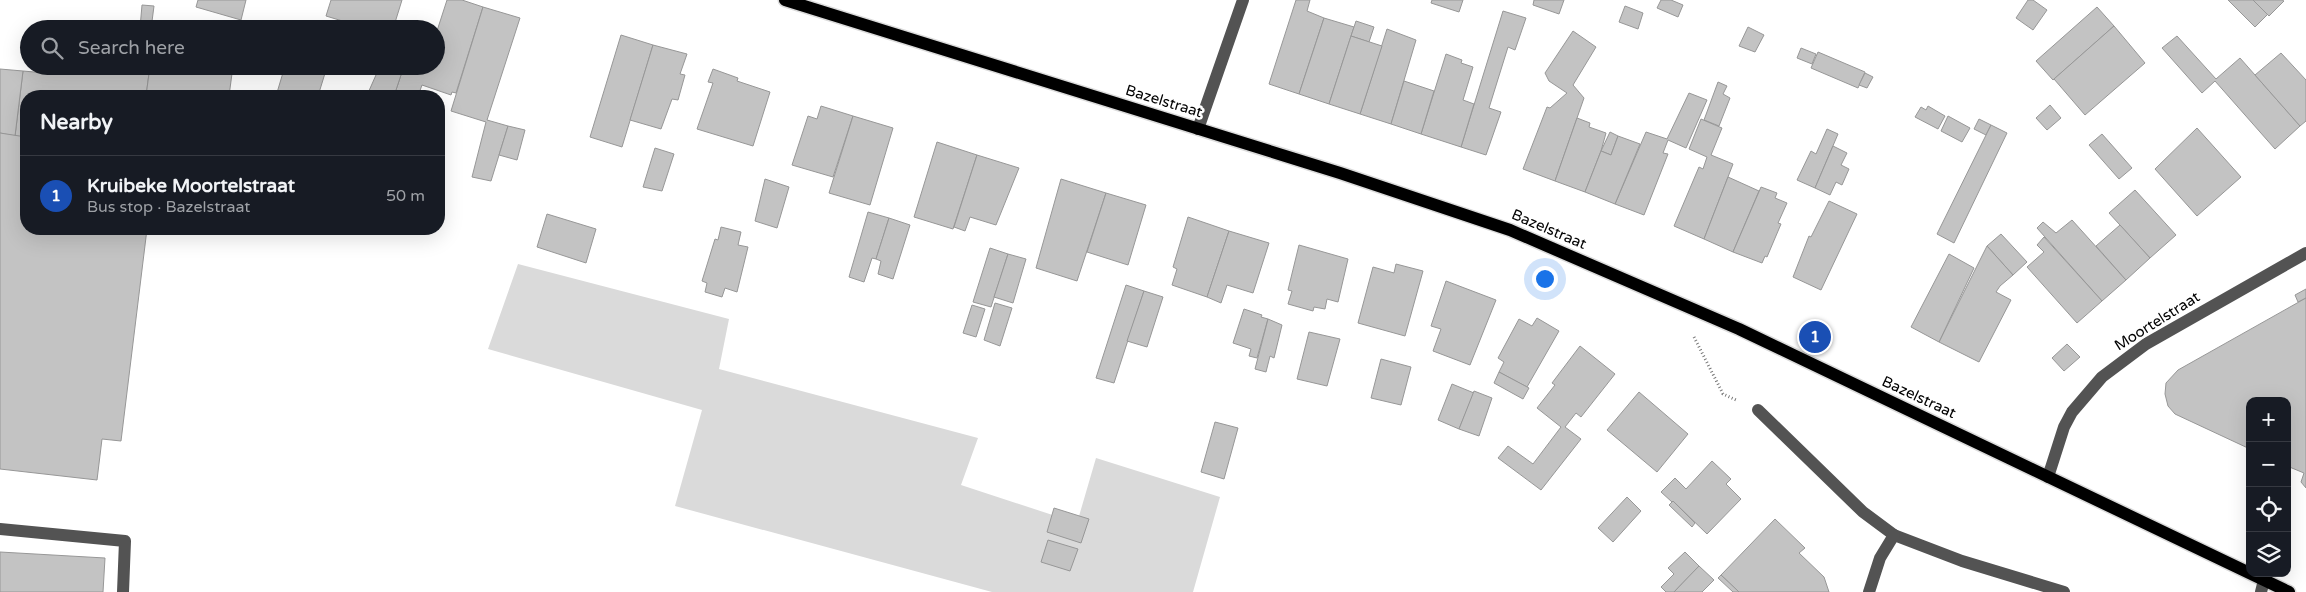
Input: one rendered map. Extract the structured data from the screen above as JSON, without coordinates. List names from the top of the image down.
{
  "streets": {
    "main road": ["Bazelstraat"],
    "street": ["Moortelstraat"]
  },
  "crossings": [
    ["Bazelstraat", "Moortelstraat"]
  ],
  "page": {
    "search": "Search here",
    "heading": "Nearby",
    "list": [
      {
        "mark": "1",
        "name": "Kruibeke Moortelstraat",
        "note": "Bus stop · Bazelstraat",
        "value": "50 m"
      }
    ],
    "pins": "1",
    "map_buttons": ["+", "−"]
  }
}
